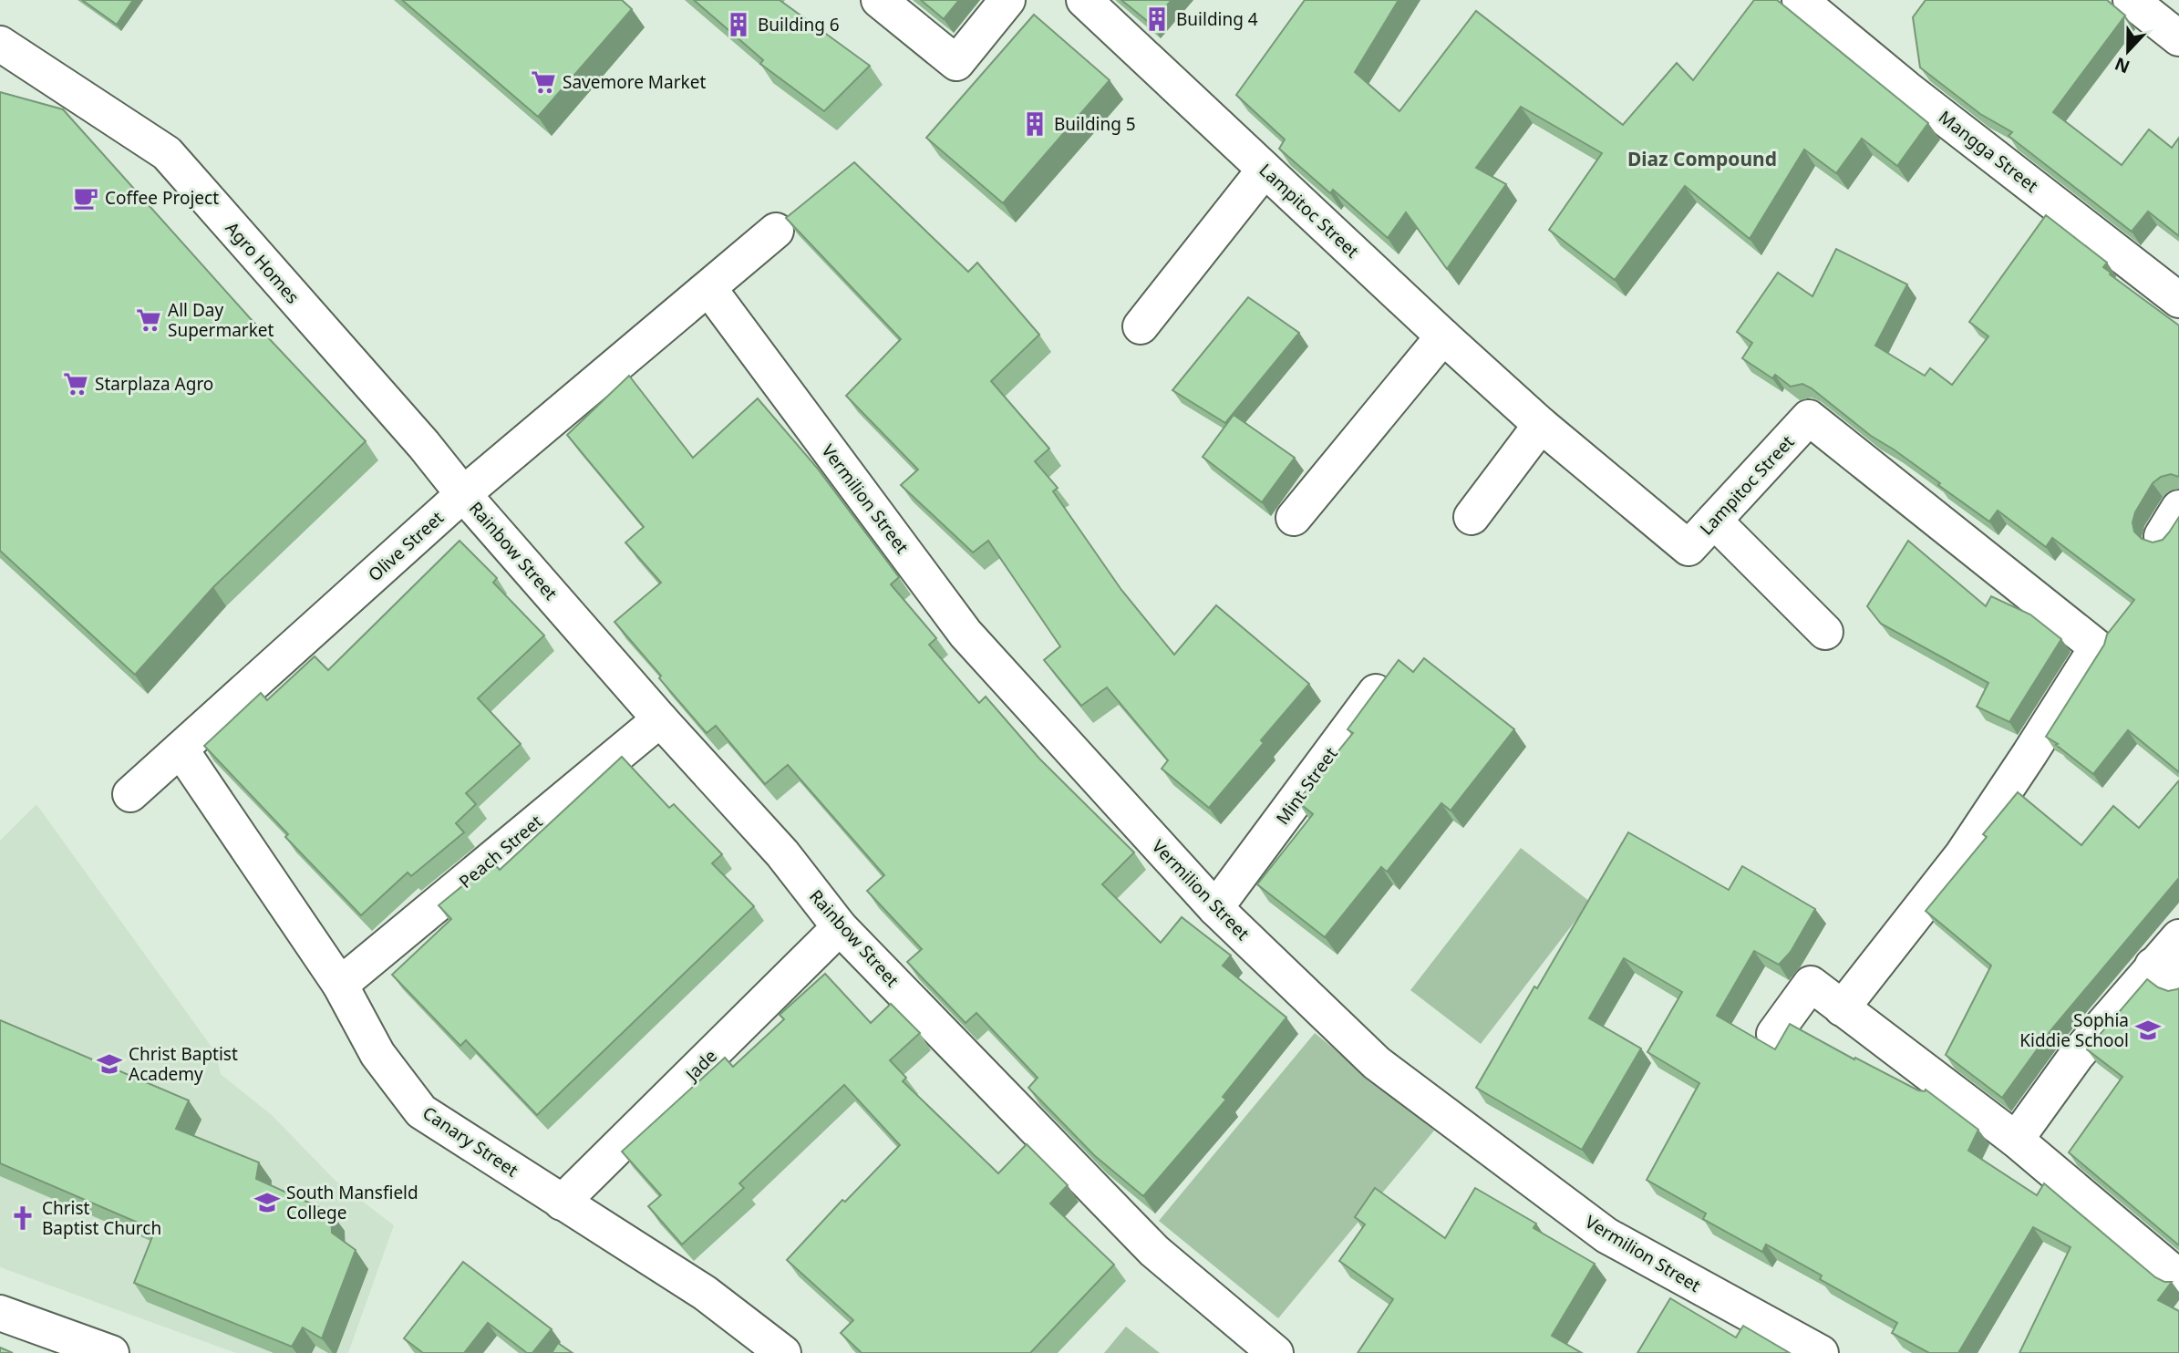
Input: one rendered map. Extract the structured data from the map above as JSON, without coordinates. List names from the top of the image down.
{
  "streets": {
    "street": [
      "Mangga Street",
      "Lampitoc Street",
      "Agro Homes",
      "Vermilion Street",
      "Olive Street",
      "Rainbow Street",
      "Mint Street",
      "Peach Street",
      "Jade",
      "Canary Street"
    ]
  },
  "crossings": [
    ["Agro Homes", "Olive Street"],
    ["Agro Homes", "Rainbow Street"],
    ["Vermilion Street", "Olive Street"],
    ["Vermilion Street", "Mint Street"],
    ["Olive Street", "Rainbow Street"],
    ["Olive Street", "Canary Street"],
    ["Rainbow Street", "Peach Street"],
    ["Rainbow Street", "Jade"],
    ["Peach Street", "Canary Street"],
    ["Jade", "Canary Street"]
  ],
  "districts": ["Diaz Compound"],
  "places": {
    "building": ["Building 4", "Building 6", "Building 5"],
    "supermarket": ["Savemore Market", "All Day Supermarket", "Starplaza Agro"],
    "cafe": ["Coffee Project"],
    "school or university": ["Sophia Kiddie School", "Christ Baptist Academy", "South Mansfield College"],
    "church": ["Christ Baptist Church"]
  },
  "north": "bottom"
}
